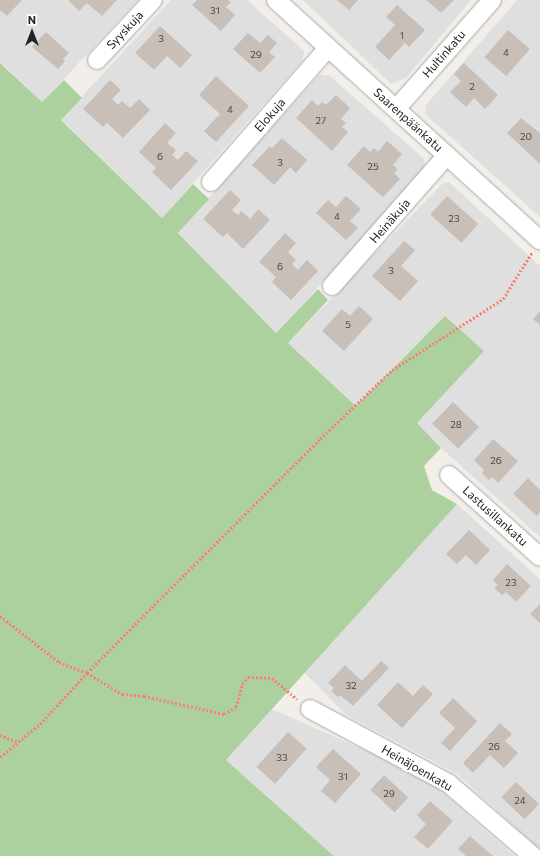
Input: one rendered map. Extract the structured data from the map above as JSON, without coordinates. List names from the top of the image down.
{
  "streets": {
    "street": [
      "Syyskuja",
      "Hultinkatu",
      "Elokuja",
      "Saarenpäänkatu",
      "Heinäkuja",
      "Lastusillankatu",
      "Heinäjoenkatu"
    ]
  },
  "crossings": [
    ["Hultinkatu", "Saarenpäänkatu"],
    ["Elokuja", "Saarenpäänkatu"],
    ["Saarenpäänkatu", "Heinäkuja"]
  ],
  "house_numbers": [
    "31",
    "1",
    "3",
    "4",
    "29",
    "2",
    "4",
    "27",
    "20",
    "6",
    "3",
    "25",
    "4",
    "23",
    "6",
    "3",
    "5",
    "28",
    "26",
    "23",
    "32",
    "26",
    "33",
    "31",
    "29",
    "24"
  ],
  "north": "top"
}
